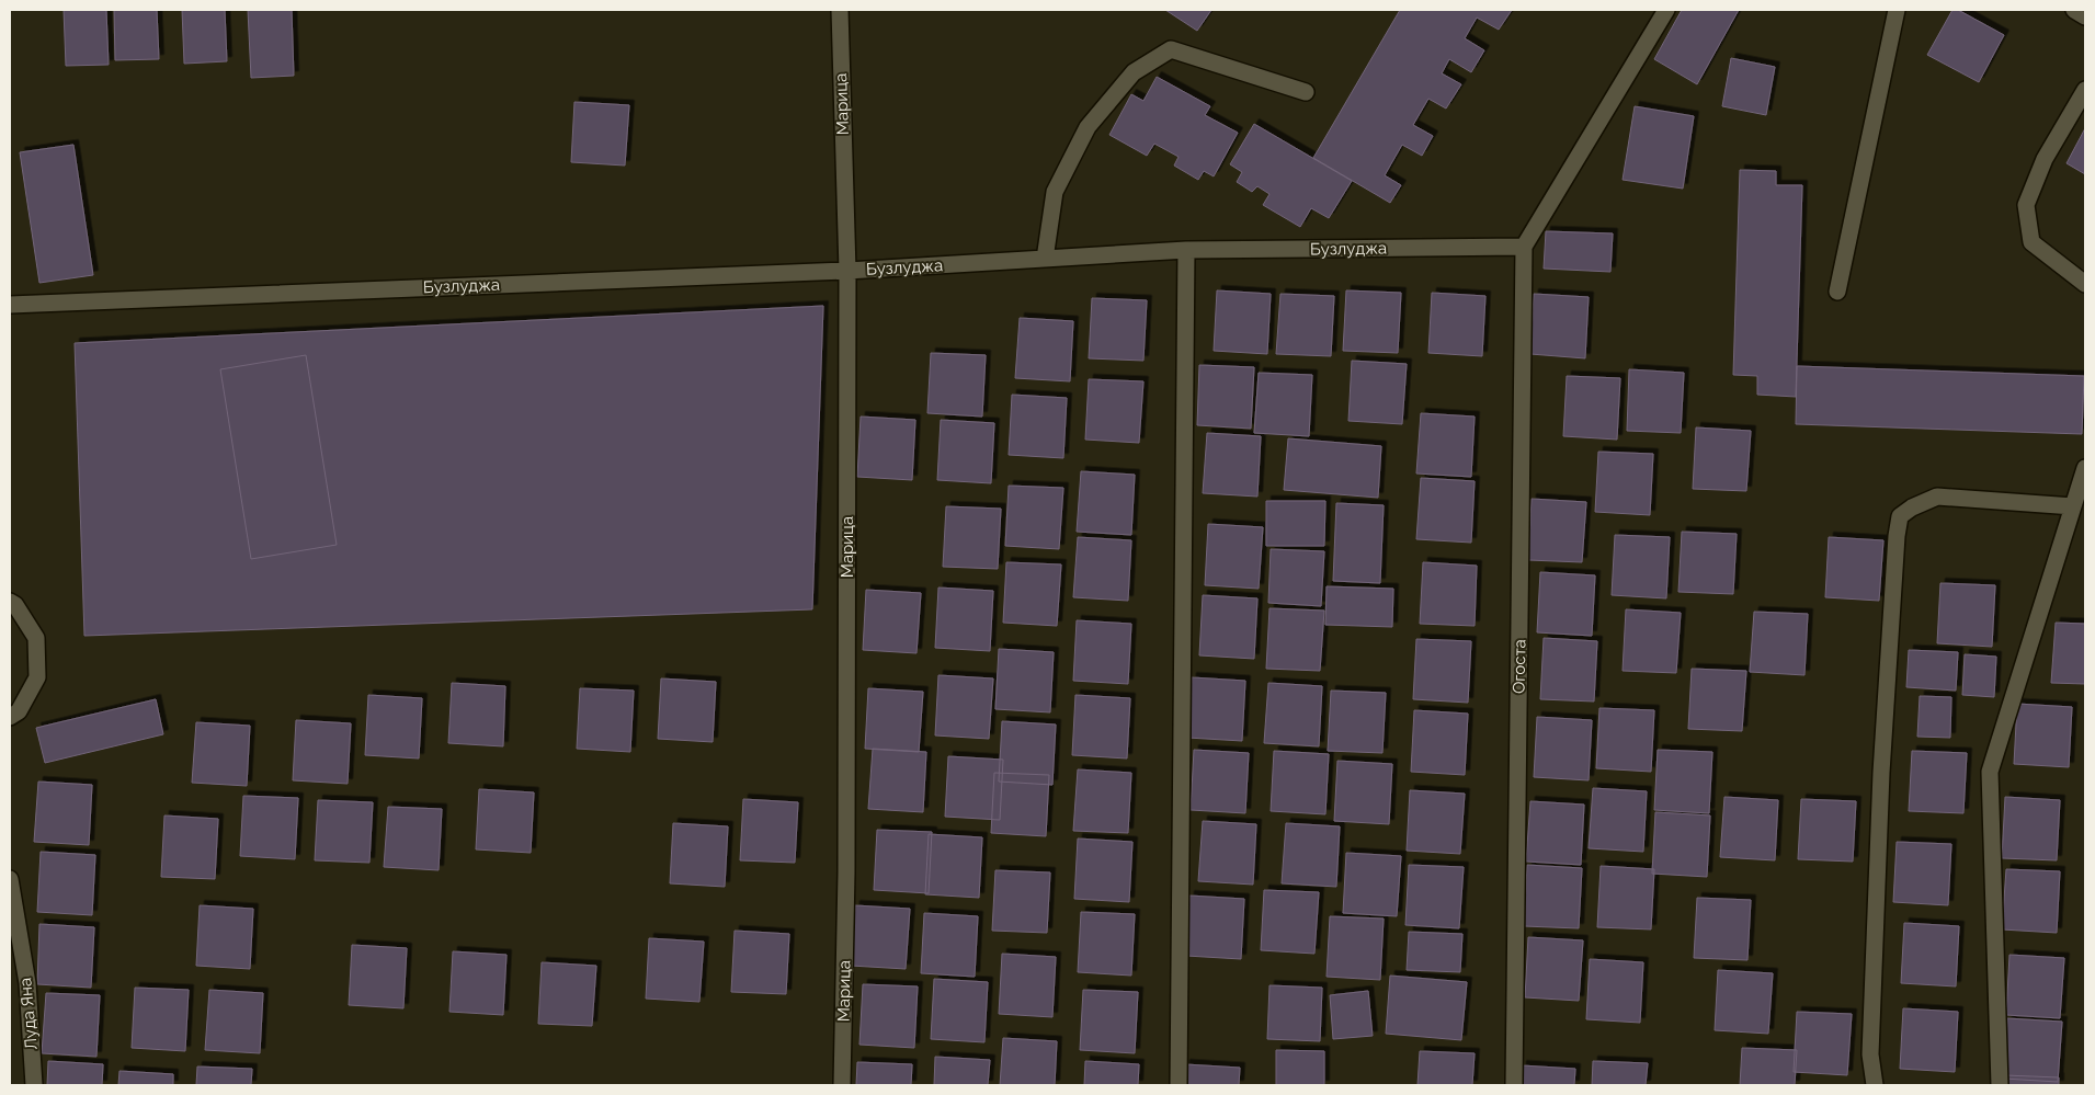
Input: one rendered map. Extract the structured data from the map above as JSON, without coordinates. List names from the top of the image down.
{
  "streets": {
    "street": [
      "Марица",
      "Бузлуджа",
      "Огоста",
      "Луда Яна"
    ]
  },
  "crossings": [
    ["Марица", "Бузлуджа"],
    ["Бузлуджа", "Огоста"]
  ]
}
